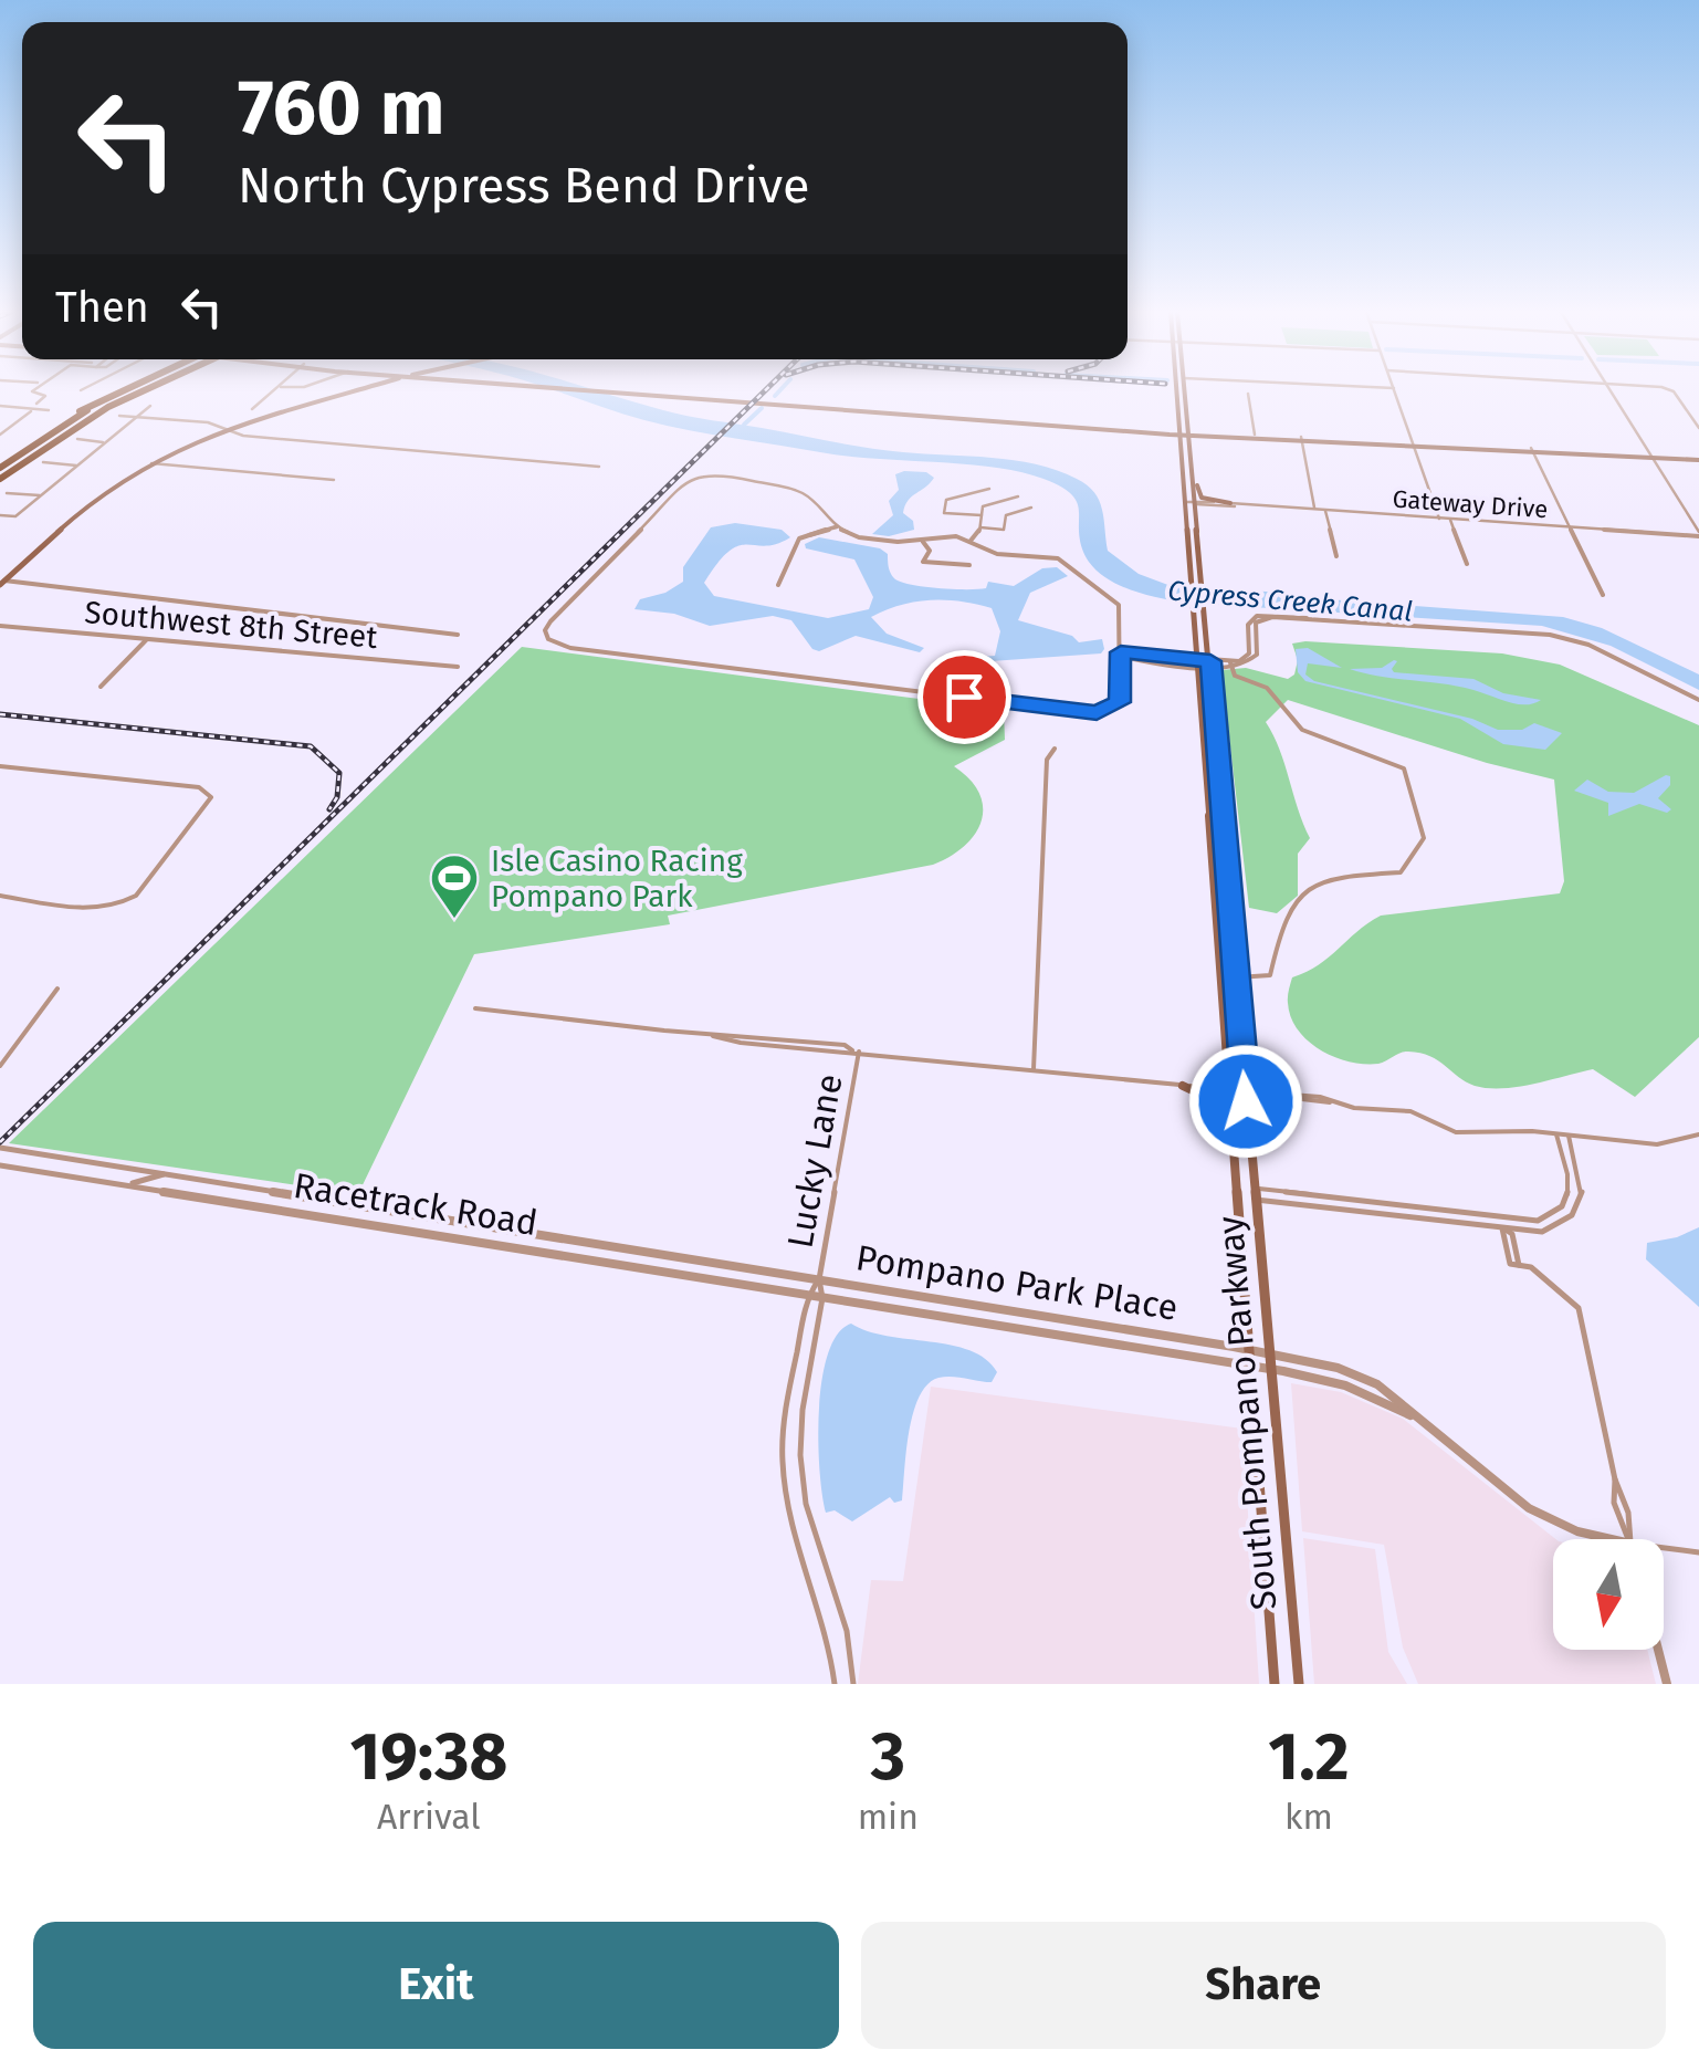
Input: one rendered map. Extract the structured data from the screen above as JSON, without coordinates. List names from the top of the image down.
{
  "streets": {
    "main road": ["South Pompano Parkway"],
    "street": [
      "Gateway Drive",
      "Southwest 8th Street",
      "Lucky Lane",
      "Racetrack Road",
      "Pompano Park Place"
    ]
  },
  "crossings": [
    ["Gateway Drive", "South Pompano Parkway"],
    ["Lucky Lane", "Racetrack Road"],
    ["Lucky Lane", "Pompano Park Place"],
    ["Racetrack Road", "Pompano Park Place"],
    ["Pompano Park Place", "South Pompano Parkway"]
  ],
  "water": ["Cypress Creek Canal"],
  "places": {
    "sports": ["Isle Casino Racing Pompano Park"]
  },
  "north": "bottom",
  "page": {
    "turn": ["760 m", "North Cypress Bend Drive"],
    "then": "Then",
    "eta": [
      "19:38",
      "Arrival",
      "3",
      "min",
      "1.2",
      "km"
    ],
    "buttons": ["Exit", "Share"]
  }
}
